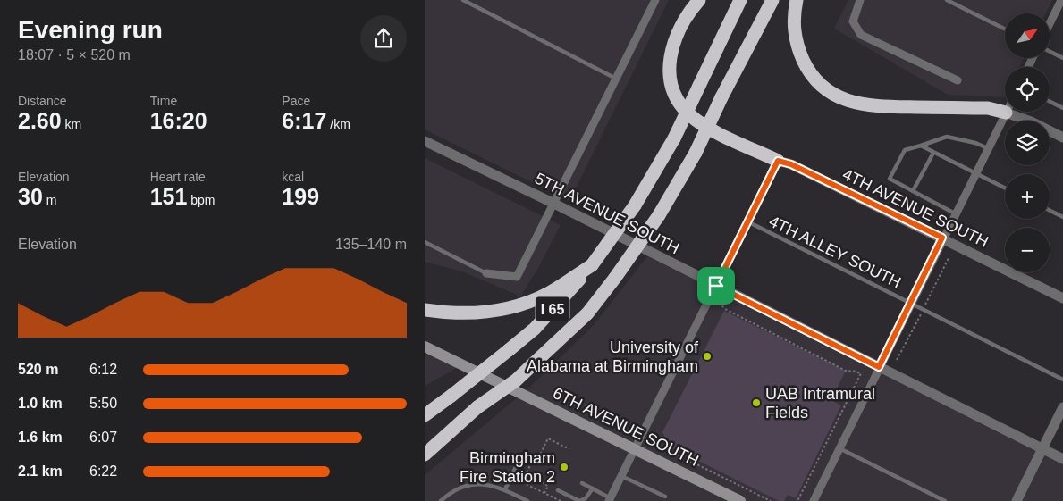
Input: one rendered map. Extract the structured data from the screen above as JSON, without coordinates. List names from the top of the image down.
{
  "streets": {
    "highway": ["I 65"],
    "main road": ["6TH AVENUE SOUTH"],
    "street": ["4TH AVENUE SOUTH", "5TH AVENUE SOUTH"],
    "lane": ["4TH ALLEY SOUTH"]
  },
  "places": ["University of Alabama at Birmingham", "UAB Intramural Fields", "Birmingham Fire Station 2"],
  "north": "top right",
  "page": {
    "heading": ["Evening run", "18:07 · 5 × 520 m"],
    "map_buttons": ["+", "−"],
    "stats": [
      ["Distance", "2.60 km"],
      ["Time", "16:20"],
      ["Pace", "6:17 /km"],
      ["Elevation", "30 m"],
      ["Heart rate", "151 bpm"],
      ["kcal", "199"]
    ],
    "chart": ["Elevation", "135–140 m"],
    "list": [
      {
        "name": "520 m",
        "note": "6:12"
      },
      {
        "name": "1.0 km",
        "note": "5:50"
      },
      {
        "name": "1.6 km",
        "note": "6:07"
      },
      {
        "name": "2.1 km",
        "note": "6:22"
      }
    ]
  }
}
